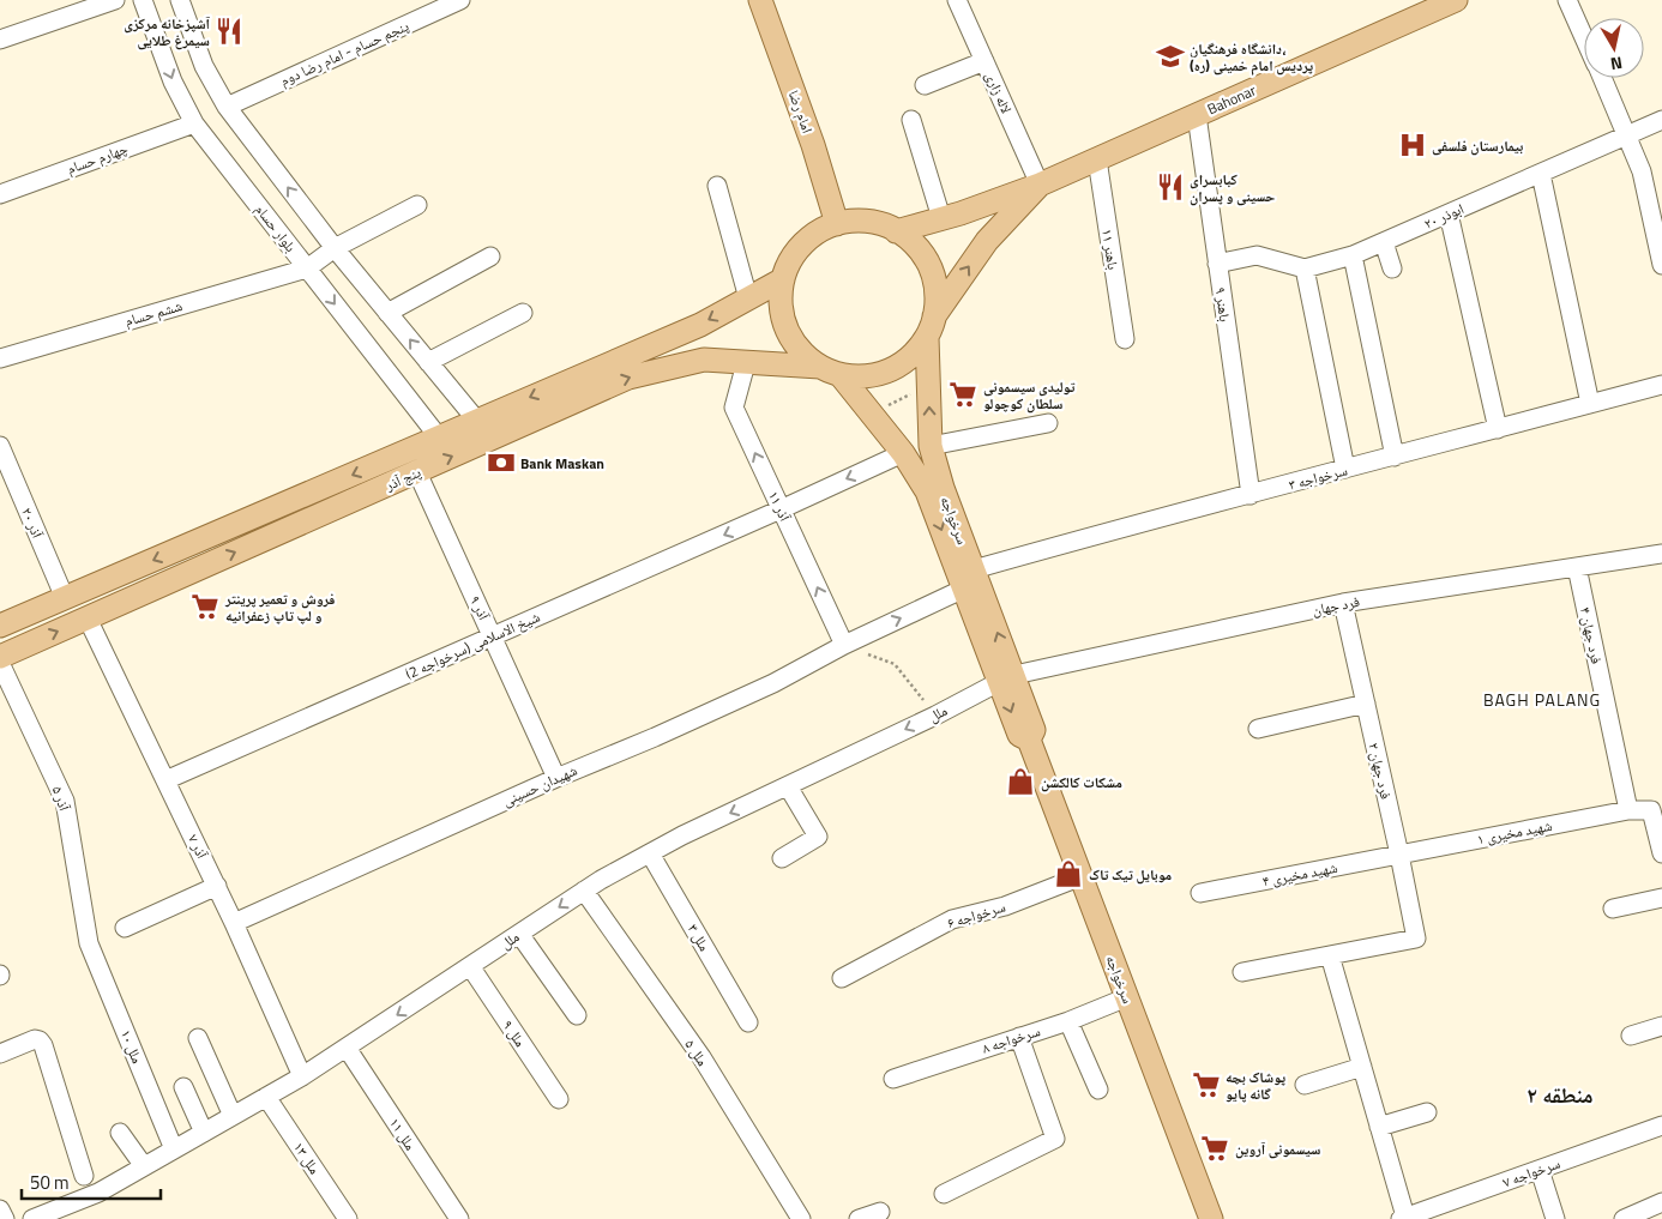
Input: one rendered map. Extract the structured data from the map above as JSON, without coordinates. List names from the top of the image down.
{
  "streets": {
    "main road": [
      "Bahonar",
      "امام رضا",
      "پنج آذر",
      "سرخواجه"
    ],
    "street": [
      "پنجم حسام - امام رضا دوم",
      "لاله زاری",
      "چهارم حسام",
      "ابوذر ۲۰",
      "بلوار حسام",
      "باهنر ۱۱",
      "۹ باهنر",
      "ششم حسام",
      "سرخواجه ۳",
      "آذر ۱۱",
      "۲۰ آذر",
      "فرد جهان",
      "۹ آذر",
      "۴ فرد جهان",
      "شیخ الاسلامی (سرخواجه 2)",
      "ملل",
      "۲ فرد جهان",
      "شهیدان حسینی",
      "آذر ۵",
      "شهید مخیری ۱",
      "آذر ۷",
      "۴ شهید مخیری",
      "سرخواجه ۶",
      "ملل ۳",
      "ملل ۹",
      "۸ سرخواجه",
      "۱۰ ملل",
      "ملل ۵",
      "۱۱ ملل",
      "ملل ۱۳",
      "سرخواجه ۷"
    ]
  },
  "crossings": [
    ["لاله زاری", "Bahonar"],
    ["Bahonar", "امام رضا"],
    ["Bahonar", "باهنر ۱۱"],
    ["Bahonar", "۹ باهنر"],
    ["Bahonar", "پنج آذر"],
    ["Bahonar", "سرخواجه"],
    ["امام رضا", "پنج آذر"],
    ["امام رضا", "سرخواجه"],
    ["چهارم حسام", "بلوار حسام"],
    ["بلوار حسام", "ششم حسام"],
    ["بلوار حسام", "پنج آذر"],
    ["۹ باهنر", "سرخواجه ۳"],
    ["سرخواجه ۳", "سرخواجه"],
    ["سرخواجه ۳", "شهیدان حسینی"],
    ["پنج آذر", "آذر ۱۱"],
    ["پنج آذر", "سرخواجه"],
    ["پنج آذر", "۲۰ آذر"],
    ["پنج آذر", "۹ آذر"],
    ["پنج آذر", "آذر ۷"],
    ["آذر ۱۱", "شیخ الاسلامی (سرخواجه 2)"],
    ["آذر ۱۱", "شهیدان حسینی"],
    ["سرخواجه", "فرد جهان"],
    ["سرخواجه", "شیخ الاسلامی (سرخواجه 2)"],
    ["سرخواجه", "ملل"],
    ["سرخواجه", "شهیدان حسینی"],
    ["سرخواجه", "سرخواجه ۶"],
    ["سرخواجه", "۸ سرخواجه"],
    ["فرد جهان", "۴ فرد جهان"],
    ["فرد جهان", "ملل"],
    ["فرد جهان", "۲ فرد جهان"],
    ["۹ آذر", "شیخ الاسلامی (سرخواجه 2)"],
    ["۹ آذر", "شهیدان حسینی"],
    ["۴ فرد جهان", "شهید مخیری ۱"],
    ["شیخ الاسلامی (سرخواجه 2)", "آذر ۷"],
    ["ملل", "آذر ۷"],
    ["ملل", "ملل ۳"],
    ["ملل", "ملل ۹"],
    ["ملل", "۱۰ ملل"],
    ["ملل", "ملل ۵"],
    ["ملل", "۱۱ ملل"],
    ["ملل", "ملل ۱۳"],
    ["۲ فرد جهان", "شهید مخیری ۱"],
    ["۲ فرد جهان", "۴ شهید مخیری"],
    ["شهیدان حسینی", "آذر ۷"],
    ["آذر ۵", "۱۰ ملل"],
    ["شهید مخیری ۱", "۴ شهید مخیری"]
  ],
  "one_way": ["آذر ۱۱", "شیخ الاسلامی (سرخواجه 2)", "ملل"],
  "districts": ["BAGH PALANG", "منطقه ۲"],
  "places": {
    "restaurant": ["آشپزخانه مرکزی سیمرغ طلایی", "کبابسرای حسینی و پسران"],
    "school or university": ["دانشگاه فرهنگیان، پردیس امام خمینی (ره)"],
    "hospital": ["بیمارستان فلسفی"],
    "supermarket": [
      "تولیدی سیسمونی سلطان کوچولو",
      "فروش و تعمیر پرینتر و لپ تاپ زعفرانیه",
      "پوشاک بچه گانه پایو",
      "سیسمونی آروین"
    ],
    "bank": ["Bank Maskan"],
    "shop": ["مشکات کالکشن", "موبایل تیک تاک"]
  },
  "scale_bar": "50 m",
  "north": "bottom"
}
